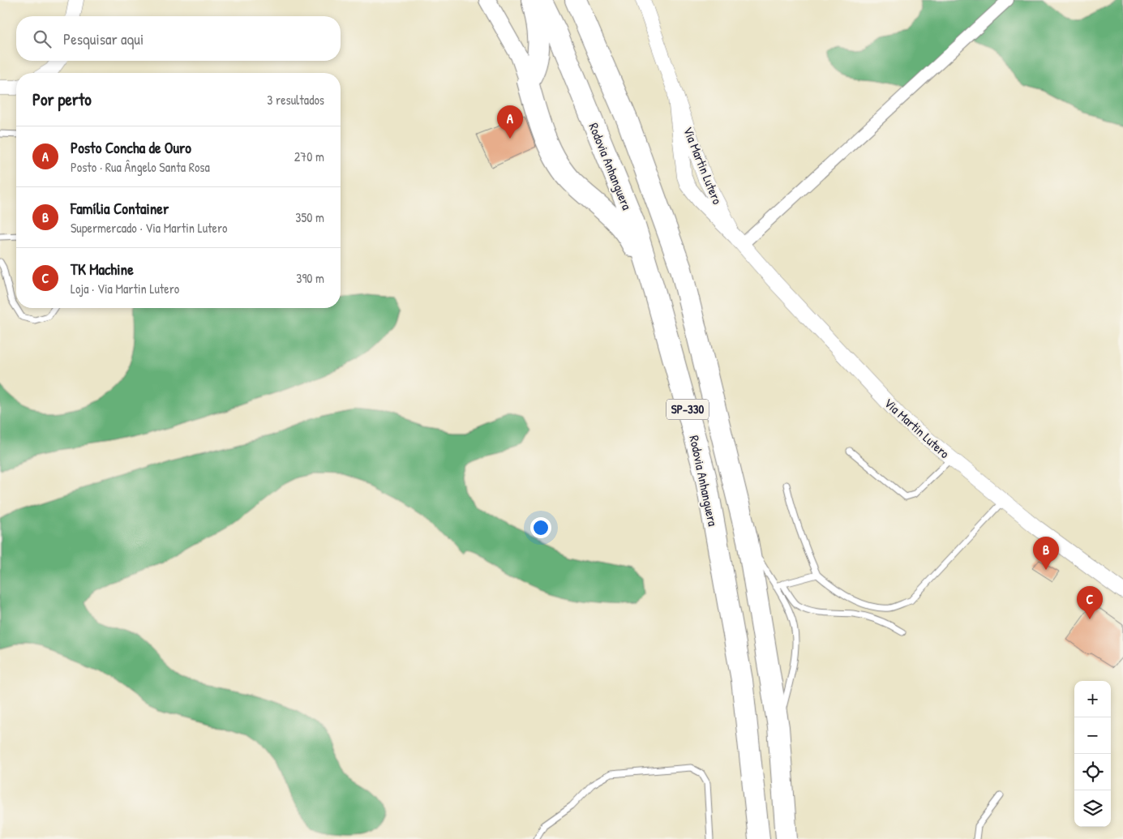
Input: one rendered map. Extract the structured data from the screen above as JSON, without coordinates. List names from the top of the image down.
{
  "streets": {
    "highway": ["Rodovia Anhanguera", "SP-330"],
    "street": ["Via Martin Lutero"]
  },
  "page": {
    "search": "Pesquisar aqui",
    "heading": ["Por perto", "3 resultados"],
    "pins": ["A", "B", "C"],
    "list": [
      {
        "mark": "A",
        "name": "Posto Concha de Ouro",
        "note": "Posto · Rua Ângelo Santa Rosa",
        "value": "270 m"
      },
      {
        "mark": "B",
        "name": "Família Container",
        "note": "Supermercado · Via Martin Lutero",
        "value": "350 m"
      },
      {
        "mark": "C",
        "name": "TK Machine",
        "note": "Loja · Via Martin Lutero",
        "value": "390 m"
      }
    ],
    "map_buttons": ["+", "−"]
  }
}
